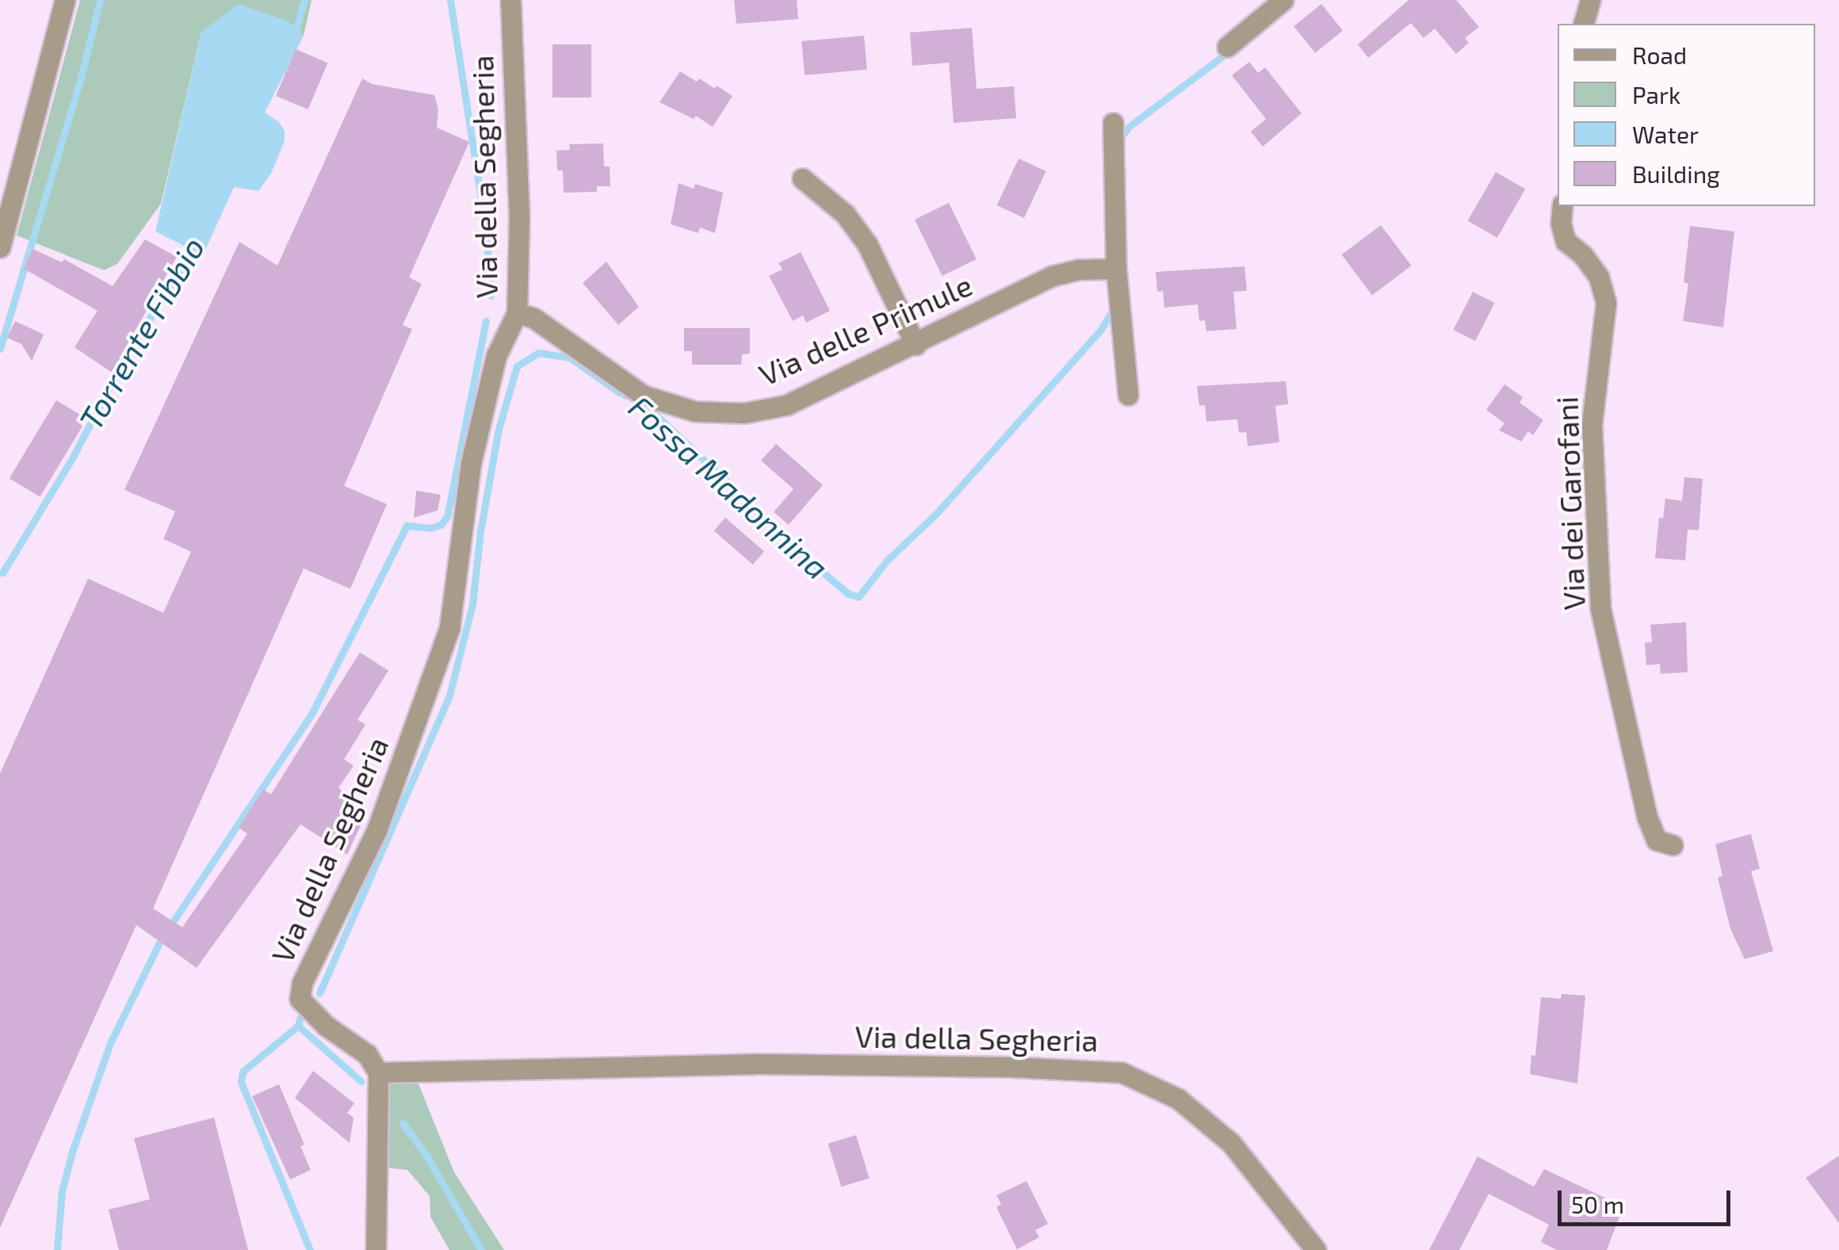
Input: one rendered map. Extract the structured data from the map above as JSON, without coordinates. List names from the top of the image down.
{
  "streets": {
    "street": ["Via della Segheria", "Via delle Primule", "Via dei Garofani"]
  },
  "crossings": [
    ["Via della Segheria", "Via delle Primule"]
  ],
  "water": ["Torrente Fibbio", "Fossa Madonnina"],
  "legend": [
    "Road",
    "Park",
    "Water",
    "Building"
  ],
  "scale_bar": "50 m"
}
